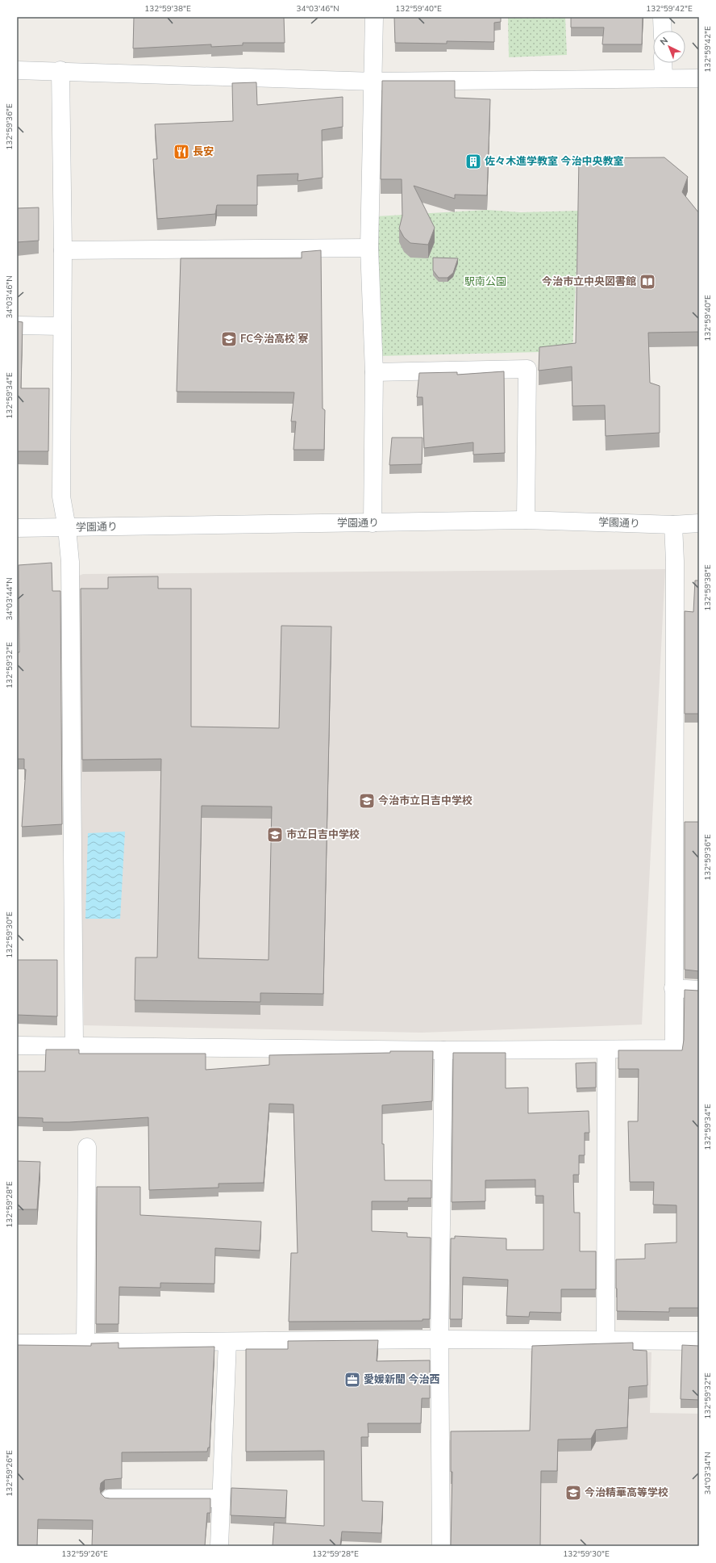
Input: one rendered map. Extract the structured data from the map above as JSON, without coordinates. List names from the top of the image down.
{
  "streets": {
    "street": ["学園通り"]
  },
  "parks": ["駅南公園"],
  "places": {
    "restaurant": ["長安"],
    "building": ["佐々木進学教室 今治中央教室"],
    "library": ["今治市立中央図書館"],
    "school or university": [
      "FC今治高校 寮",
      "今治市立日吉中学校",
      "市立日吉中学校",
      "今治精華高等学校"
    ],
    "office": ["愛媛新聞 今治西"]
  },
  "north": "top left",
  "coordinates": [
    "132°59'38\"E",
    "34°03'46\"N",
    "132°59'40\"E",
    "132°59'42\"E",
    "132°59'36\"E",
    "132°59'34\"E",
    "34°03'44\"N",
    "132°59'32\"E",
    "132°59'30\"E",
    "132°59'28\"E",
    "34°03'34\"N",
    "132°59'26\"E"
  ]
}
